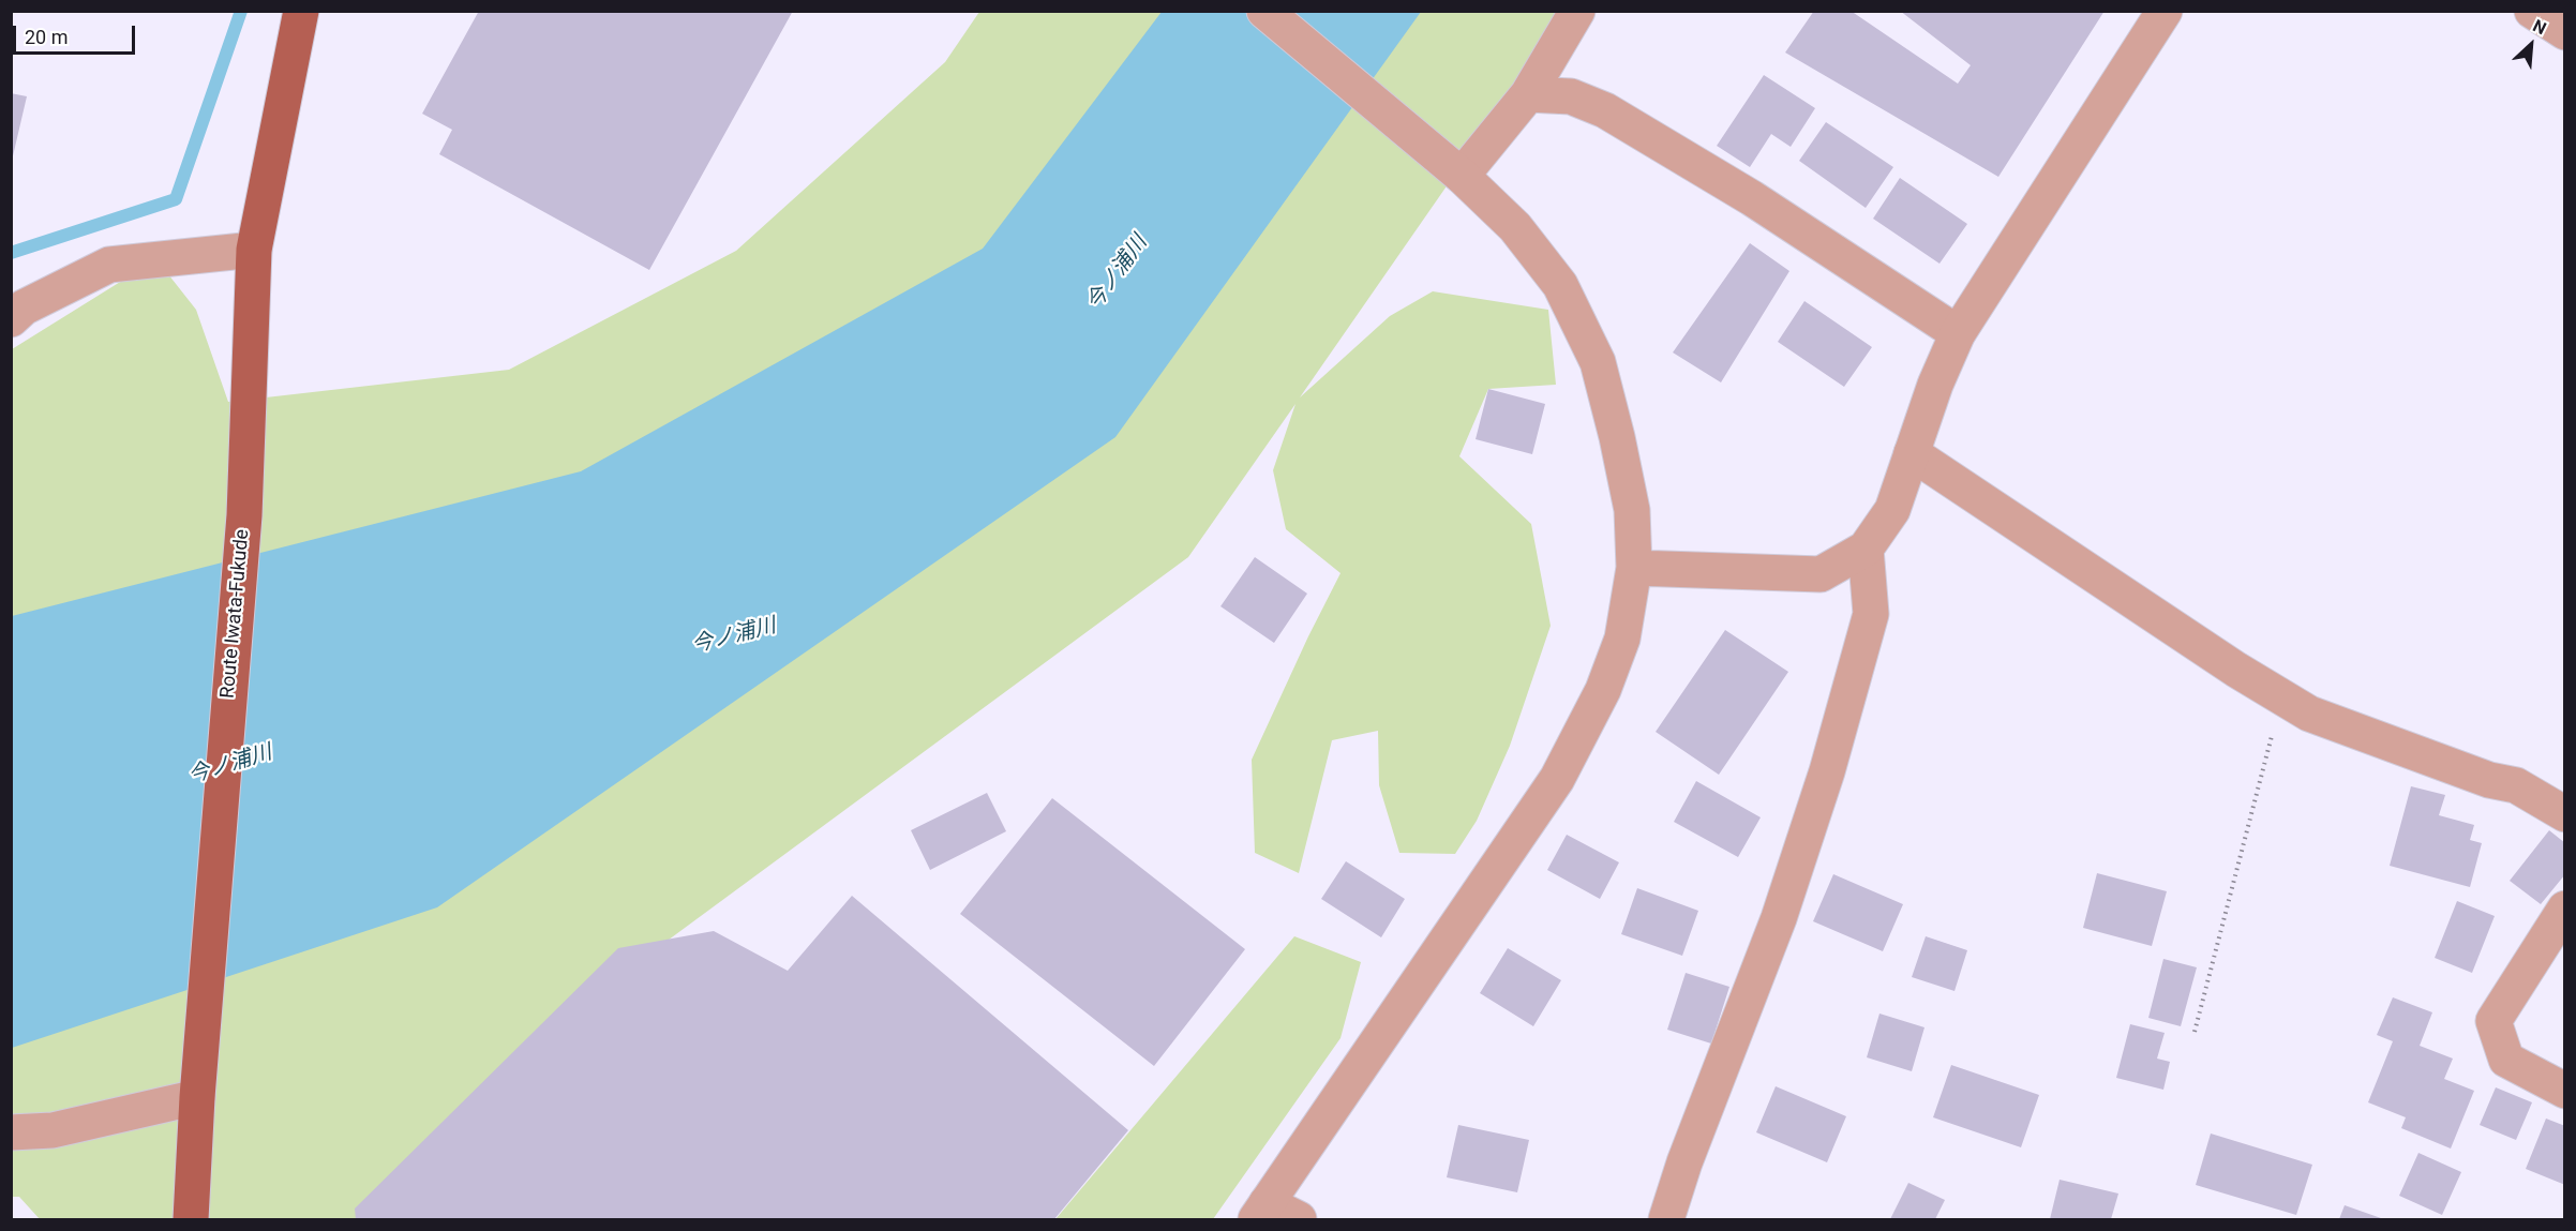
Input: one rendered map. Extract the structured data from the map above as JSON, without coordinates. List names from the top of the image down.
{
  "streets": {
    "main road": ["Route Iwata-Fukude"]
  },
  "water": ["今ノ浦川"],
  "scale_bar": "20 m",
  "north": "top right"
}
